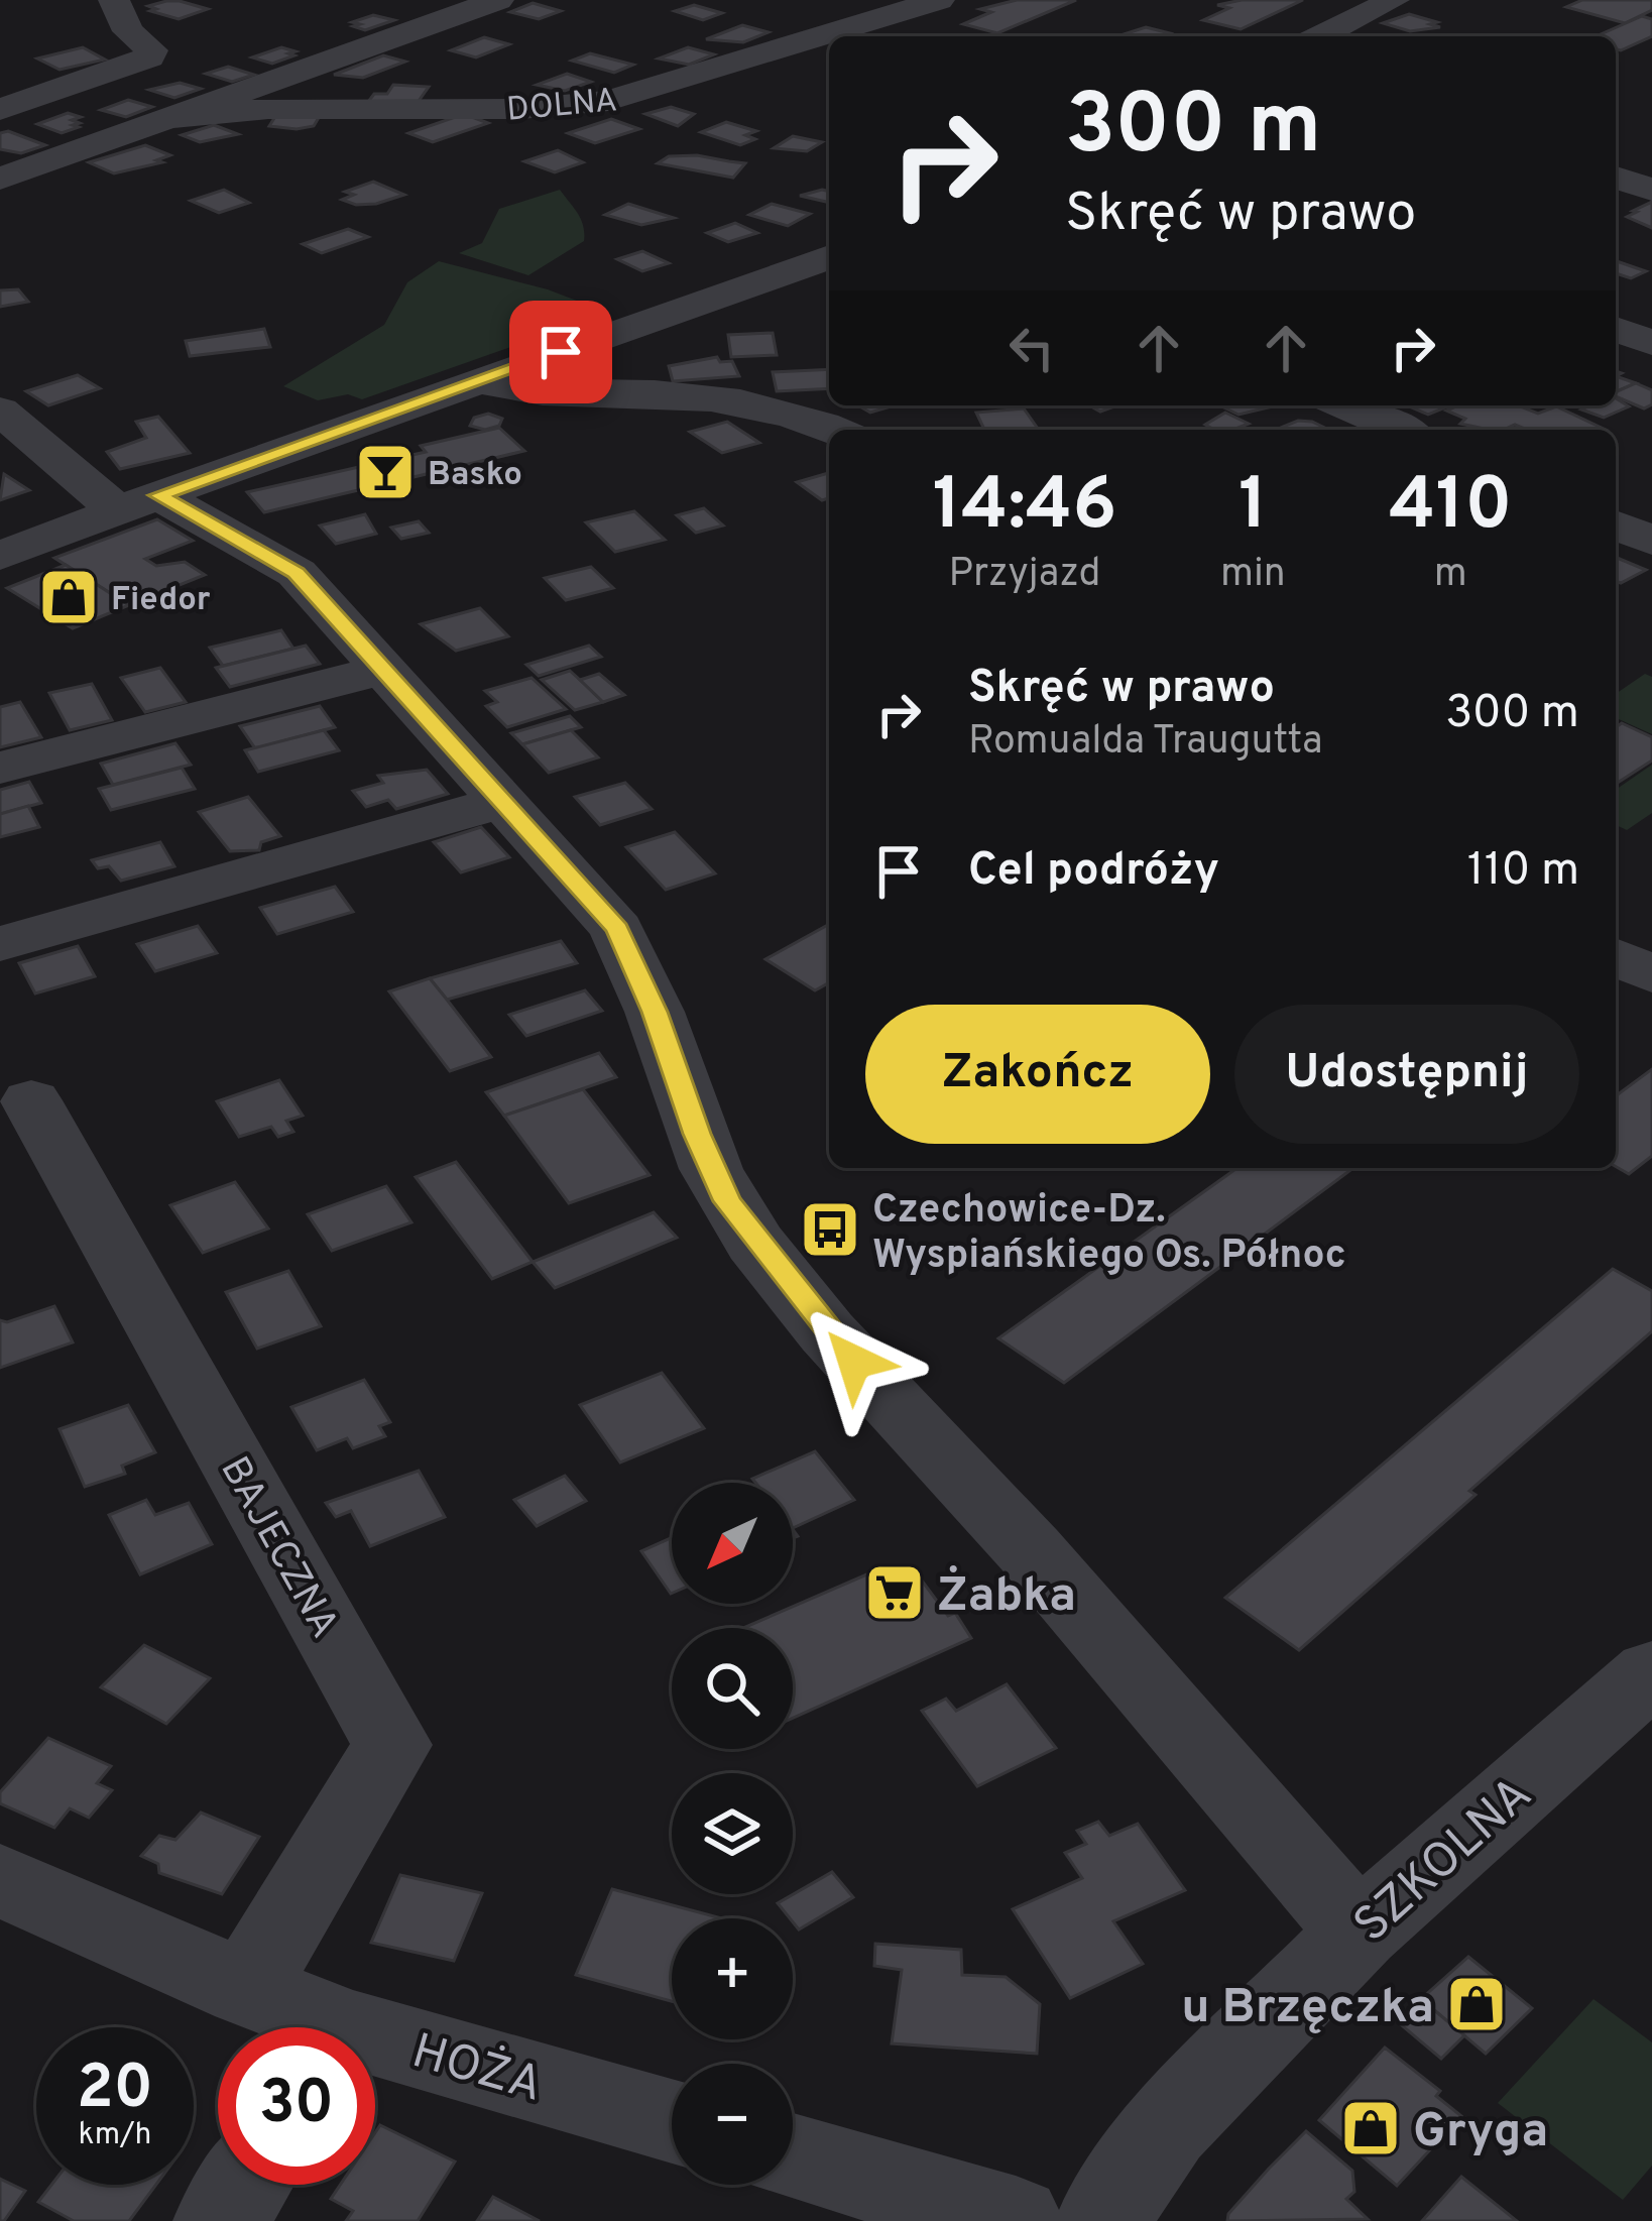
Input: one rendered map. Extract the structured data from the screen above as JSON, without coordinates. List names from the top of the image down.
{
  "streets": {
    "street": [
      "DOLNA",
      "BAJECZNA",
      "SZKOLNA",
      "HOŻA"
    ]
  },
  "crossings": [
    ["BAJECZNA", "HOŻA"]
  ],
  "places": {
    "bar": ["Basko"],
    "shop": ["Fiedor", "u Brzęczka", "Gryga"],
    "bus stop": ["Czechowice-Dz. Wyspiańskiego Os. Północ"],
    "supermarket": ["Żabka"]
  },
  "north": "bottom left",
  "page": {
    "turn": ["300 m", "Skręć w prawo"],
    "eta": [
      "14:46",
      "Przyjazd",
      "1",
      "min",
      "410",
      "m"
    ],
    "list": [
      {
        "name": "Skręć w prawo",
        "note": "Romualda Traugutta",
        "value": "300 m"
      },
      {
        "name": "Cel podróży",
        "value": "110 m"
      }
    ],
    "buttons": ["Zakończ", "Udostępnij"],
    "map_buttons": ["+", "−"],
    "speed": "20 km/h",
    "limit": "30"
  }
}
